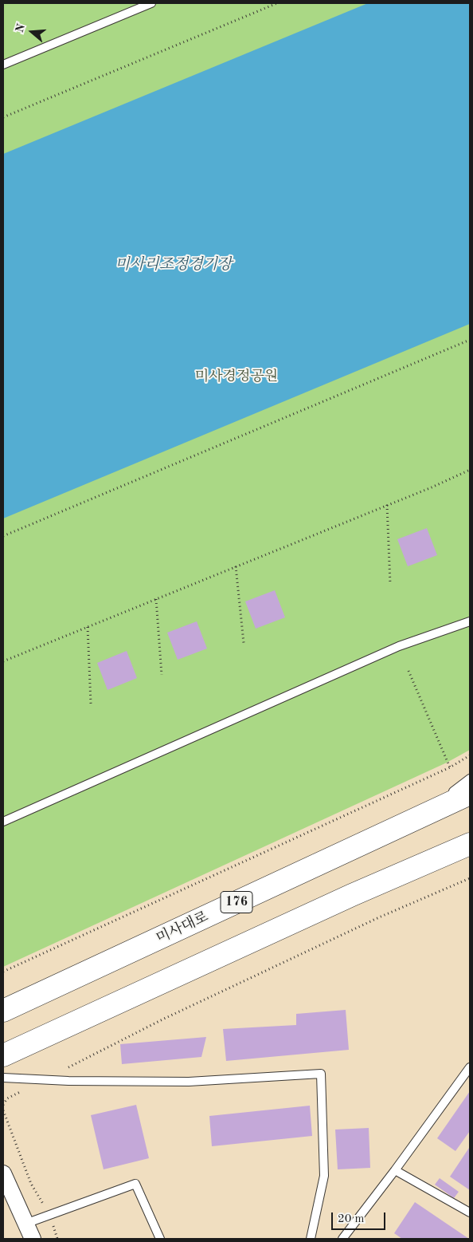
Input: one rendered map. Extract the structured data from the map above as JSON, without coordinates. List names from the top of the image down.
{
  "streets": {
    "main road": ["176", "미사대로"]
  },
  "water": ["미사리조정경기장"],
  "parks": ["미사경정공원"],
  "scale_bar": "20 m",
  "north": "left"
}
